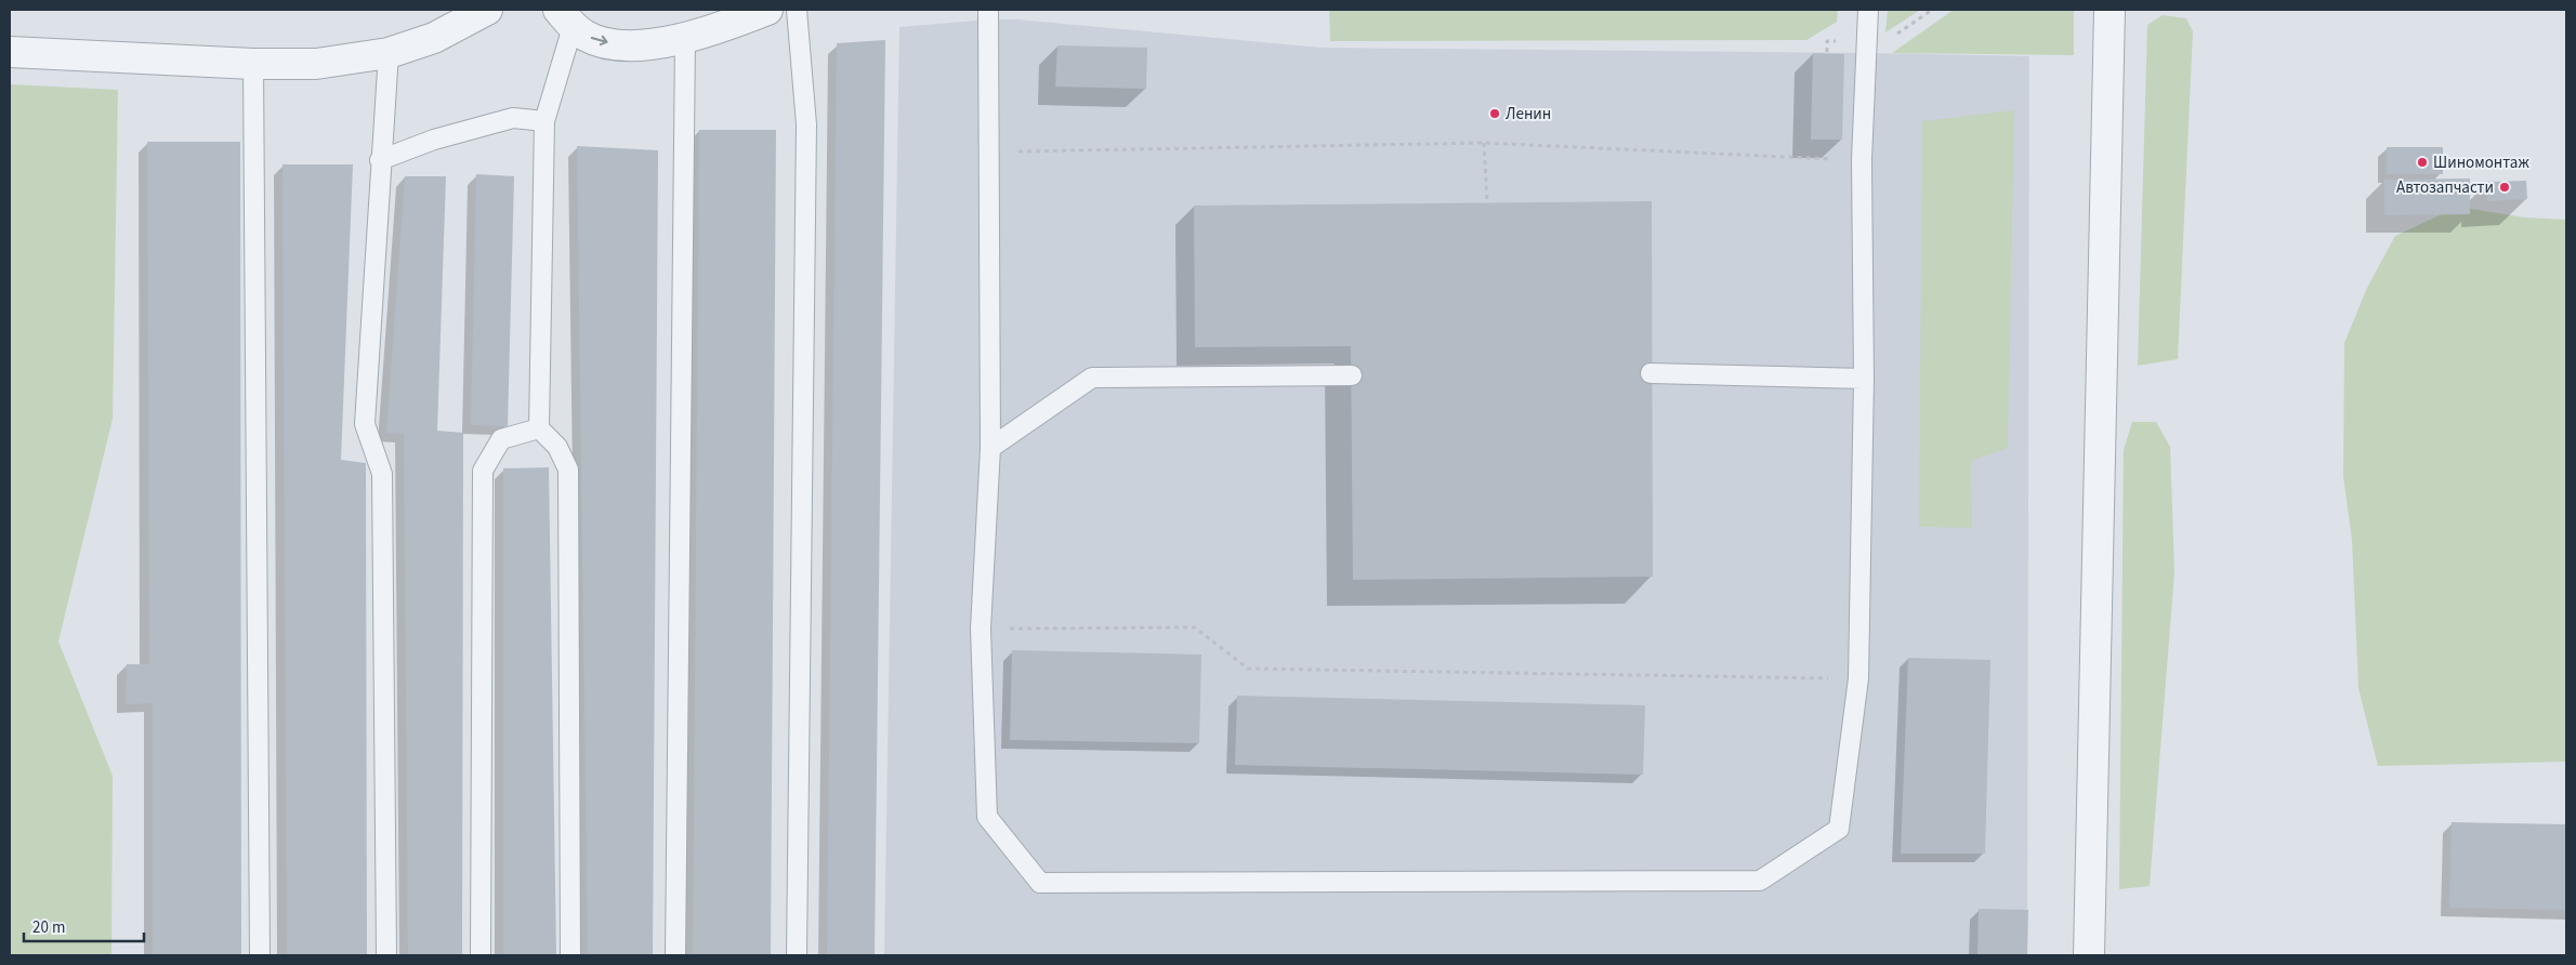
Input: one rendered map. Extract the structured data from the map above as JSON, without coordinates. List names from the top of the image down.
{
  "places": ["Ленин", "Шиномонтаж", "Автозапчасти"],
  "scale_bar": "20 m"
}
